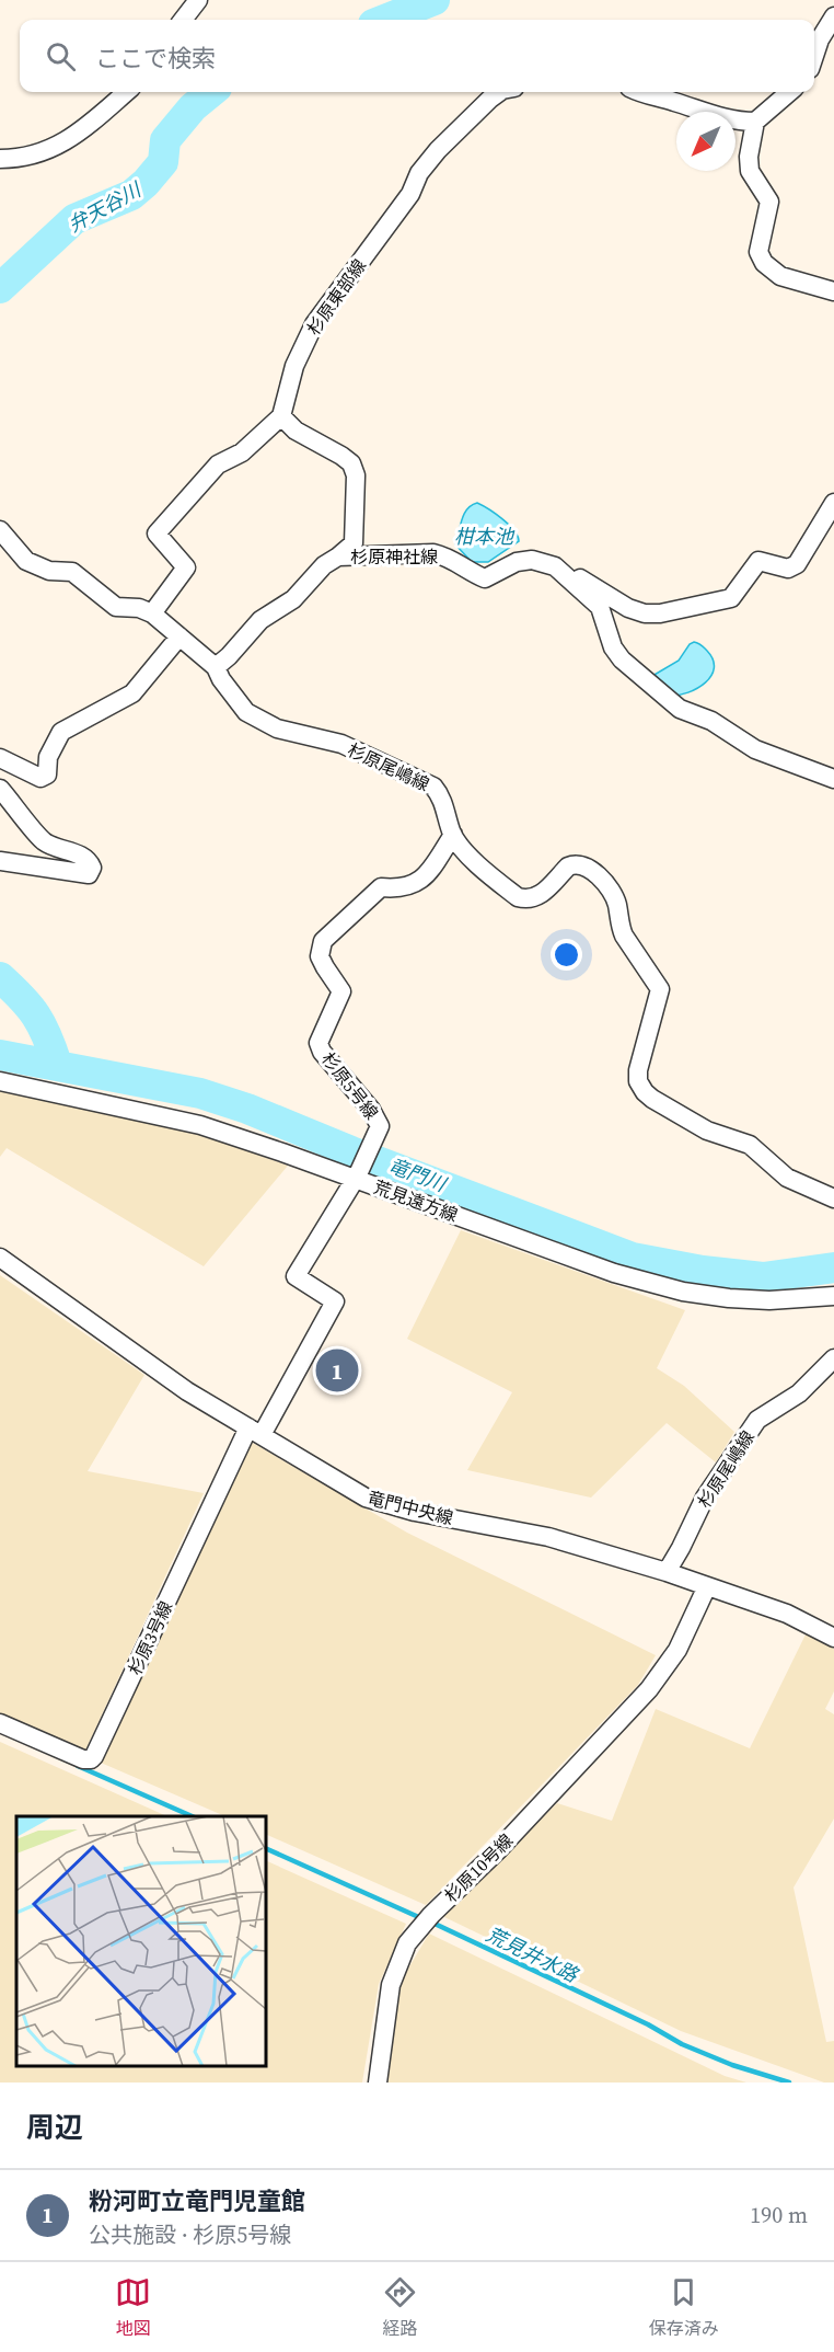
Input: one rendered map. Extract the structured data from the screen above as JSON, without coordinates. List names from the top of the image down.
{
  "streets": {
    "street": [
      "杉原東部線",
      "杉原神社線",
      "杉原尾嶋線",
      "杉原5号線",
      "荒見遠方線",
      "竜門中央線",
      "杉原3号線",
      "杉原10号線"
    ]
  },
  "crossings": [
    ["杉原神社線", "杉原尾嶋線"],
    ["杉原尾嶋線", "杉原5号線"],
    ["杉原尾嶋線", "竜門中央線"],
    ["杉原5号線", "荒見遠方線"],
    ["杉原5号線", "竜門中央線"],
    ["杉原5号線", "杉原3号線"],
    ["竜門中央線", "杉原3号線"],
    ["竜門中央線", "杉原10号線"]
  ],
  "water": [
    "弁天谷川",
    "柑本池",
    "竜門川",
    "荒見井水路"
  ],
  "north": "bottom left",
  "page": {
    "search": "ここで検索",
    "pins": "1",
    "heading": "周辺",
    "list": [
      {
        "mark": "1",
        "name": "粉河町立竜門児童館",
        "note": "公共施設 · 杉原5号線",
        "value": "190 m"
      }
    ],
    "nav": ["地図", "経路", "保存済み"]
  }
}
